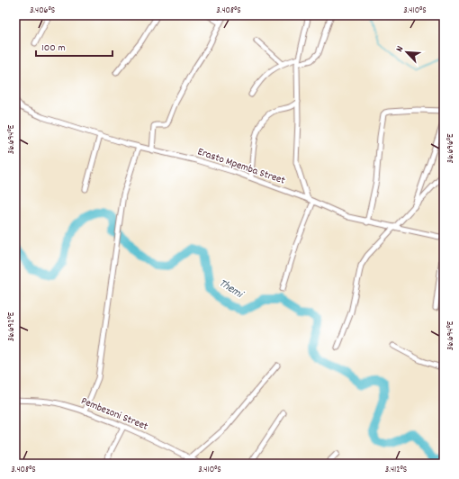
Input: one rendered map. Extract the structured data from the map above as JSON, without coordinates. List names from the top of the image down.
{
  "streets": {
    "street": ["Erasto Mpemba Street", "Pembezoni Street"]
  },
  "water": ["Themi"],
  "scale_bar": "100 m",
  "north": "top left",
  "coordinates": [
    "3.406°S",
    "3.408°S",
    "3.410°S",
    "36.694°E",
    "36.696°E",
    "36.692°E",
    "3.412°S"
  ]
}
